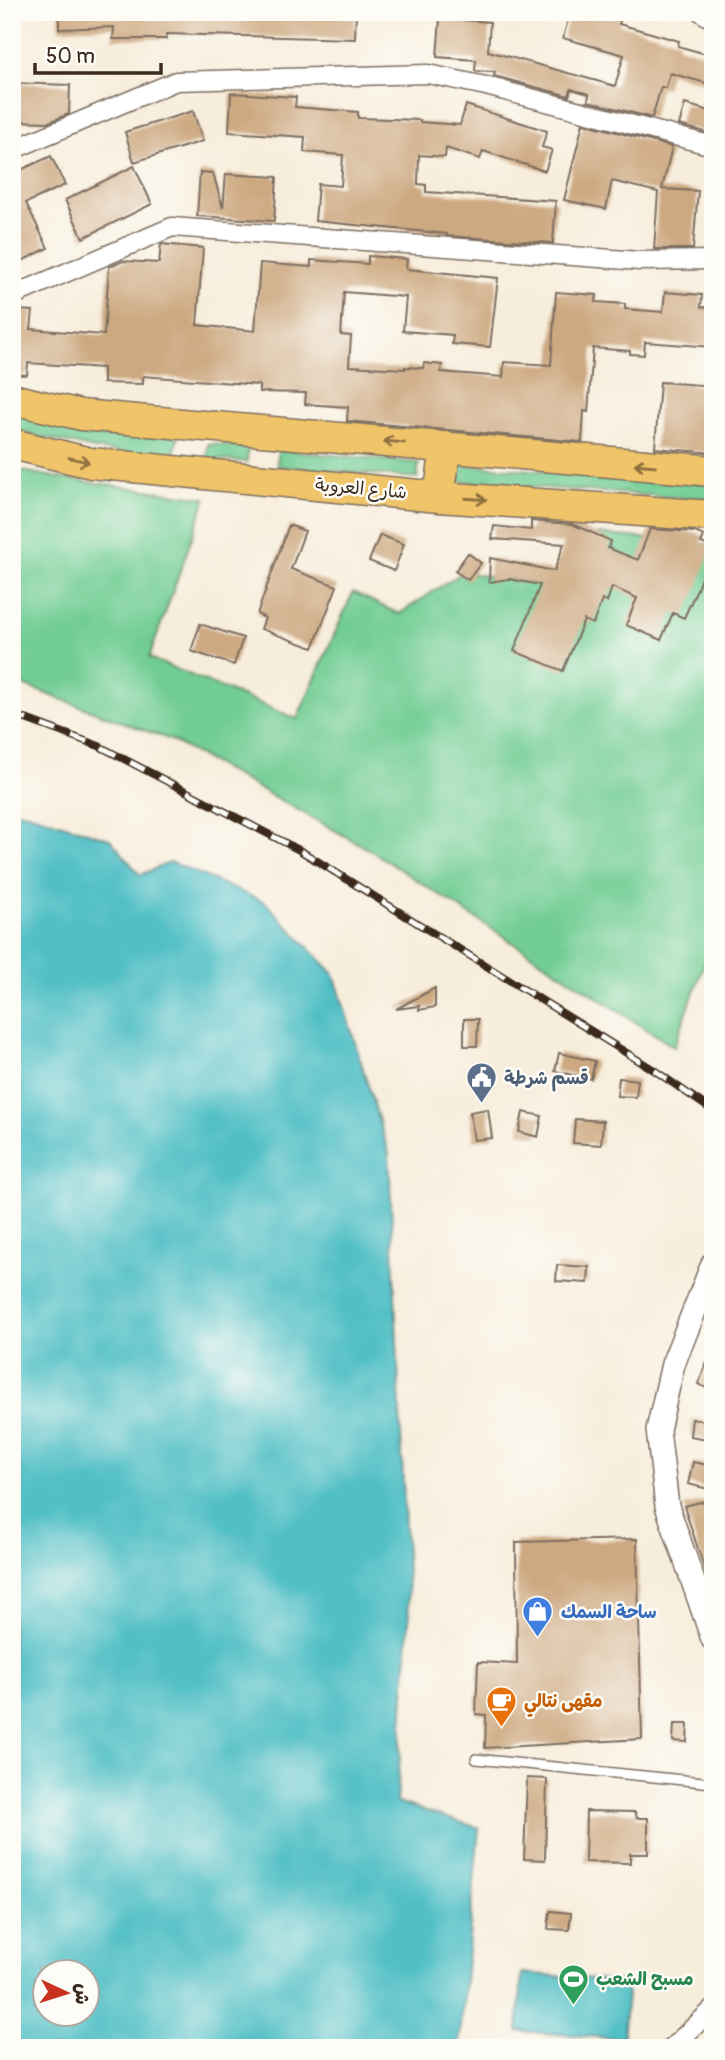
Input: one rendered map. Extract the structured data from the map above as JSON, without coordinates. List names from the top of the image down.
{
  "streets": {
    "main road": ["شارع العروبة"]
  },
  "places": {
    "public building": ["قسم شرطة"],
    "shop": ["ساحة السمك"],
    "cafe": ["مقهى نتالي"],
    "sports": ["مسبح الشعب"]
  },
  "scale_bar": "50 m",
  "north": "right"
}
